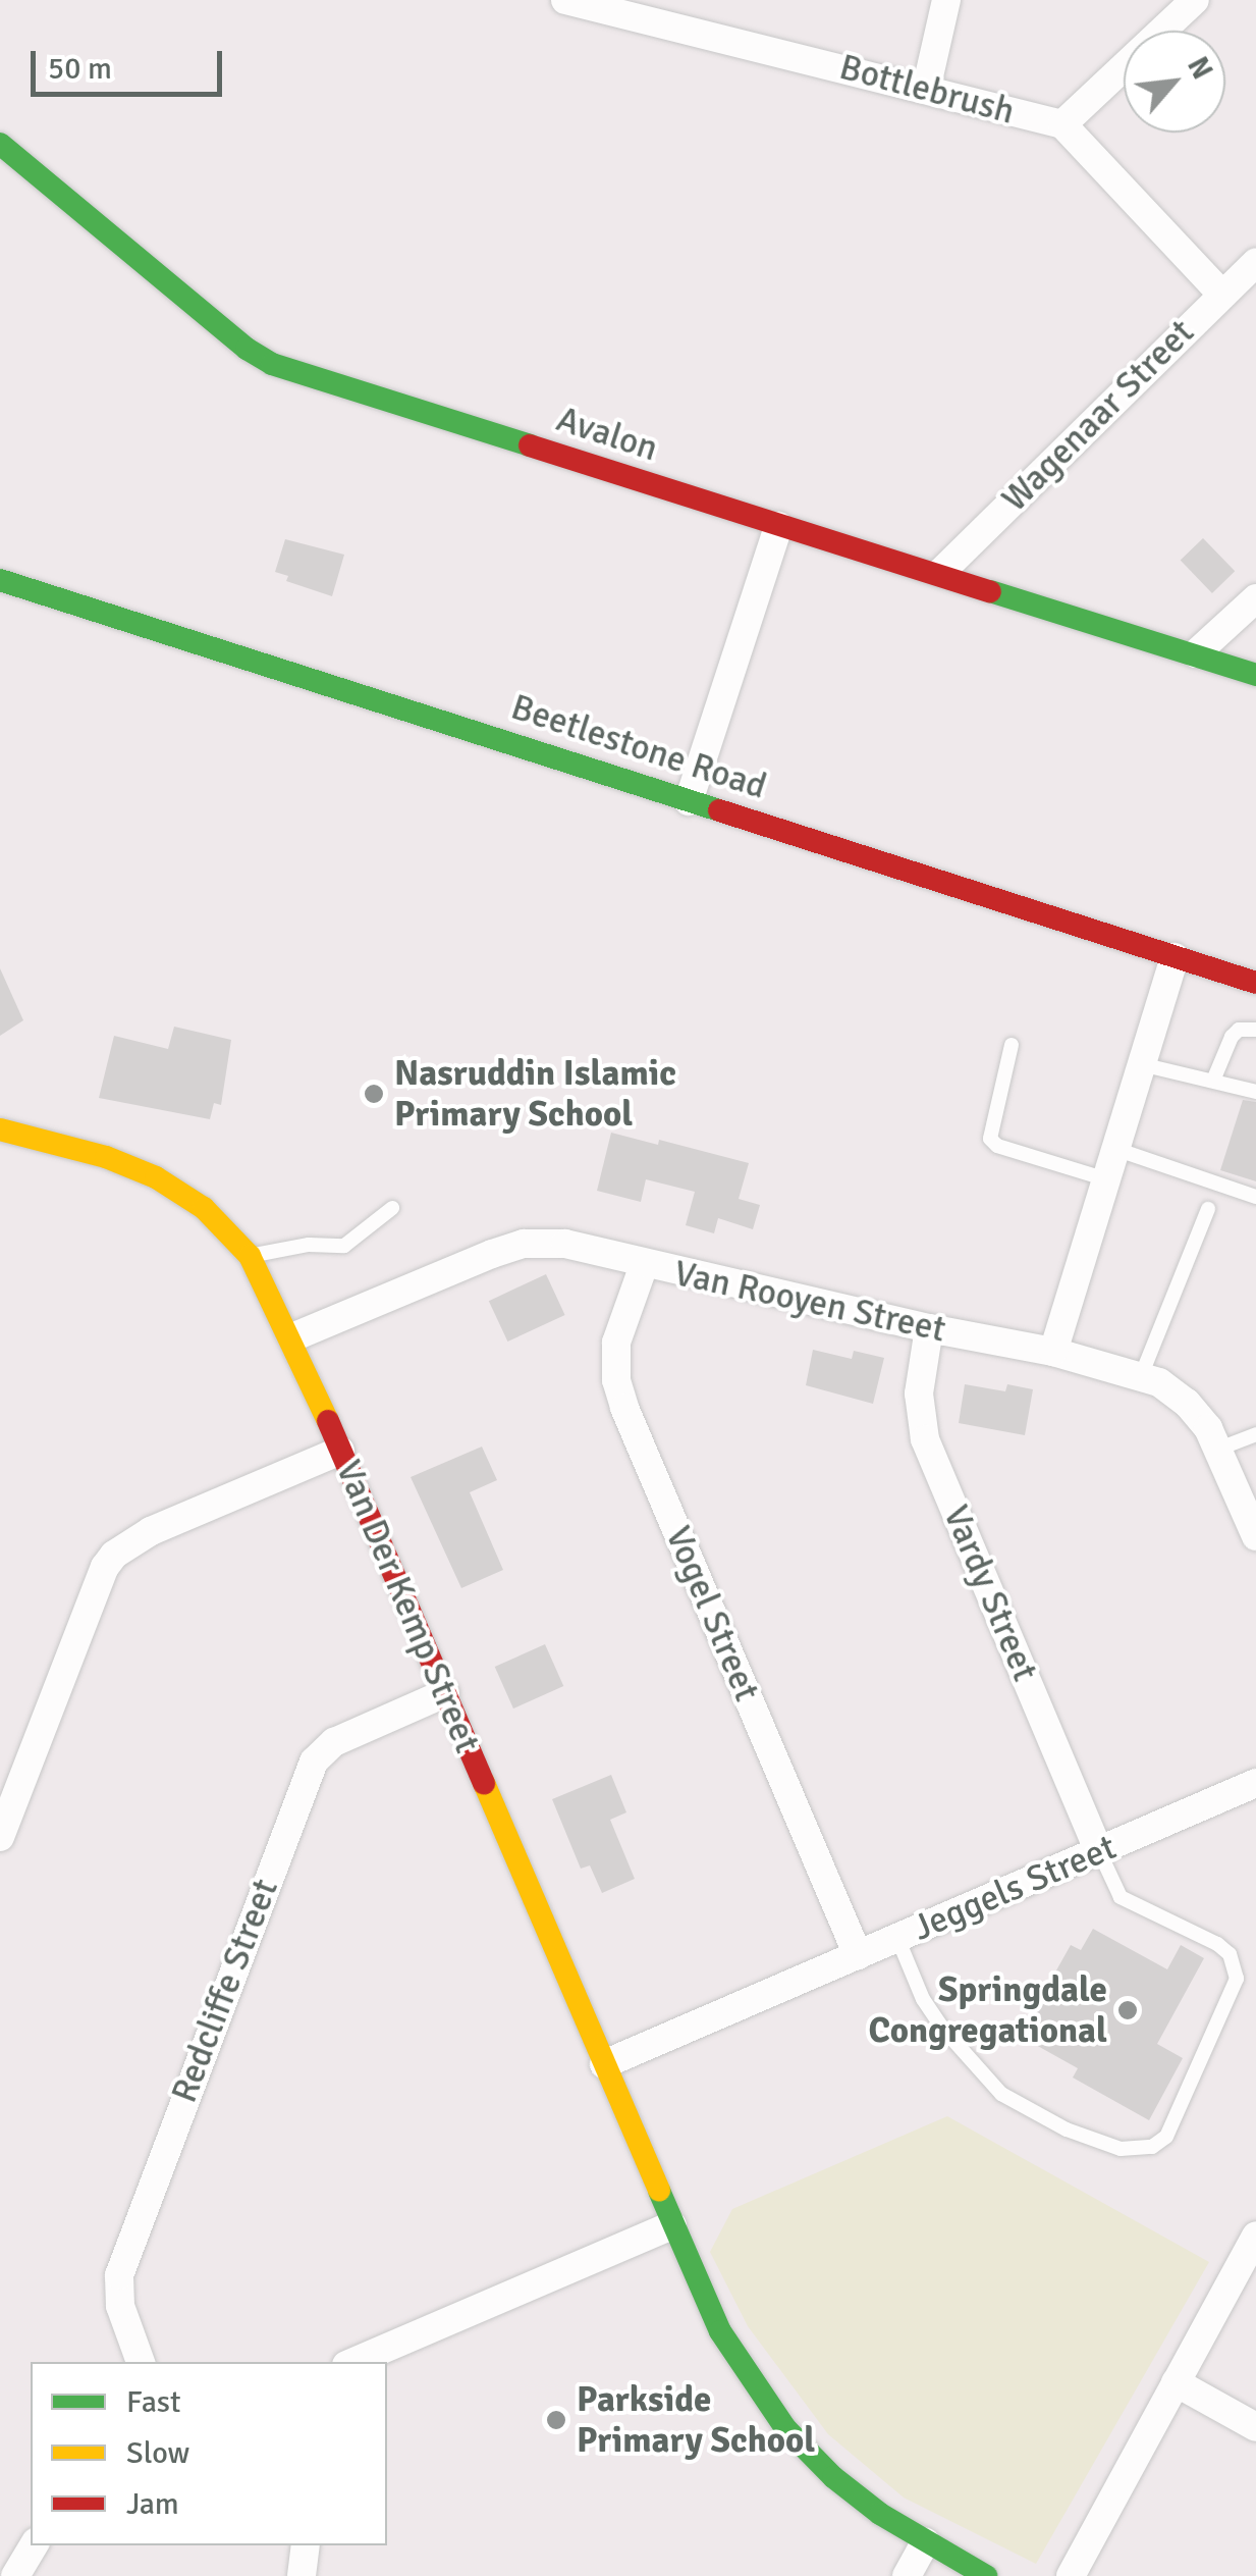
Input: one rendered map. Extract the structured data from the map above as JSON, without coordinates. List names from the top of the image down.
{
  "streets": {
    "street": [
      "Bottlebrush",
      "Wagenaar Street",
      "Avalon",
      "Beetlestone Road",
      "Van Rooyen Street",
      "Vardy Street",
      "Van Der Kemp Street",
      "Vogel Street",
      "Jeggels Street",
      "Redcliffe Street"
    ]
  },
  "crossings": [
    ["Bottlebrush", "Wagenaar Street"],
    ["Wagenaar Street", "Avalon"],
    ["Van Rooyen Street", "Vardy Street"],
    ["Van Rooyen Street", "Van Der Kemp Street"],
    ["Van Rooyen Street", "Vogel Street"],
    ["Vardy Street", "Jeggels Street"],
    ["Van Der Kemp Street", "Jeggels Street"],
    ["Van Der Kemp Street", "Redcliffe Street"],
    ["Vogel Street", "Jeggels Street"]
  ],
  "places": ["Nasruddin Islamic Primary School", "Springdale Congregational", "Parkside Primary School"],
  "legend": ["Fast", "Slow", "Jam"],
  "scale_bar": "50 m",
  "north": "top right"
}
